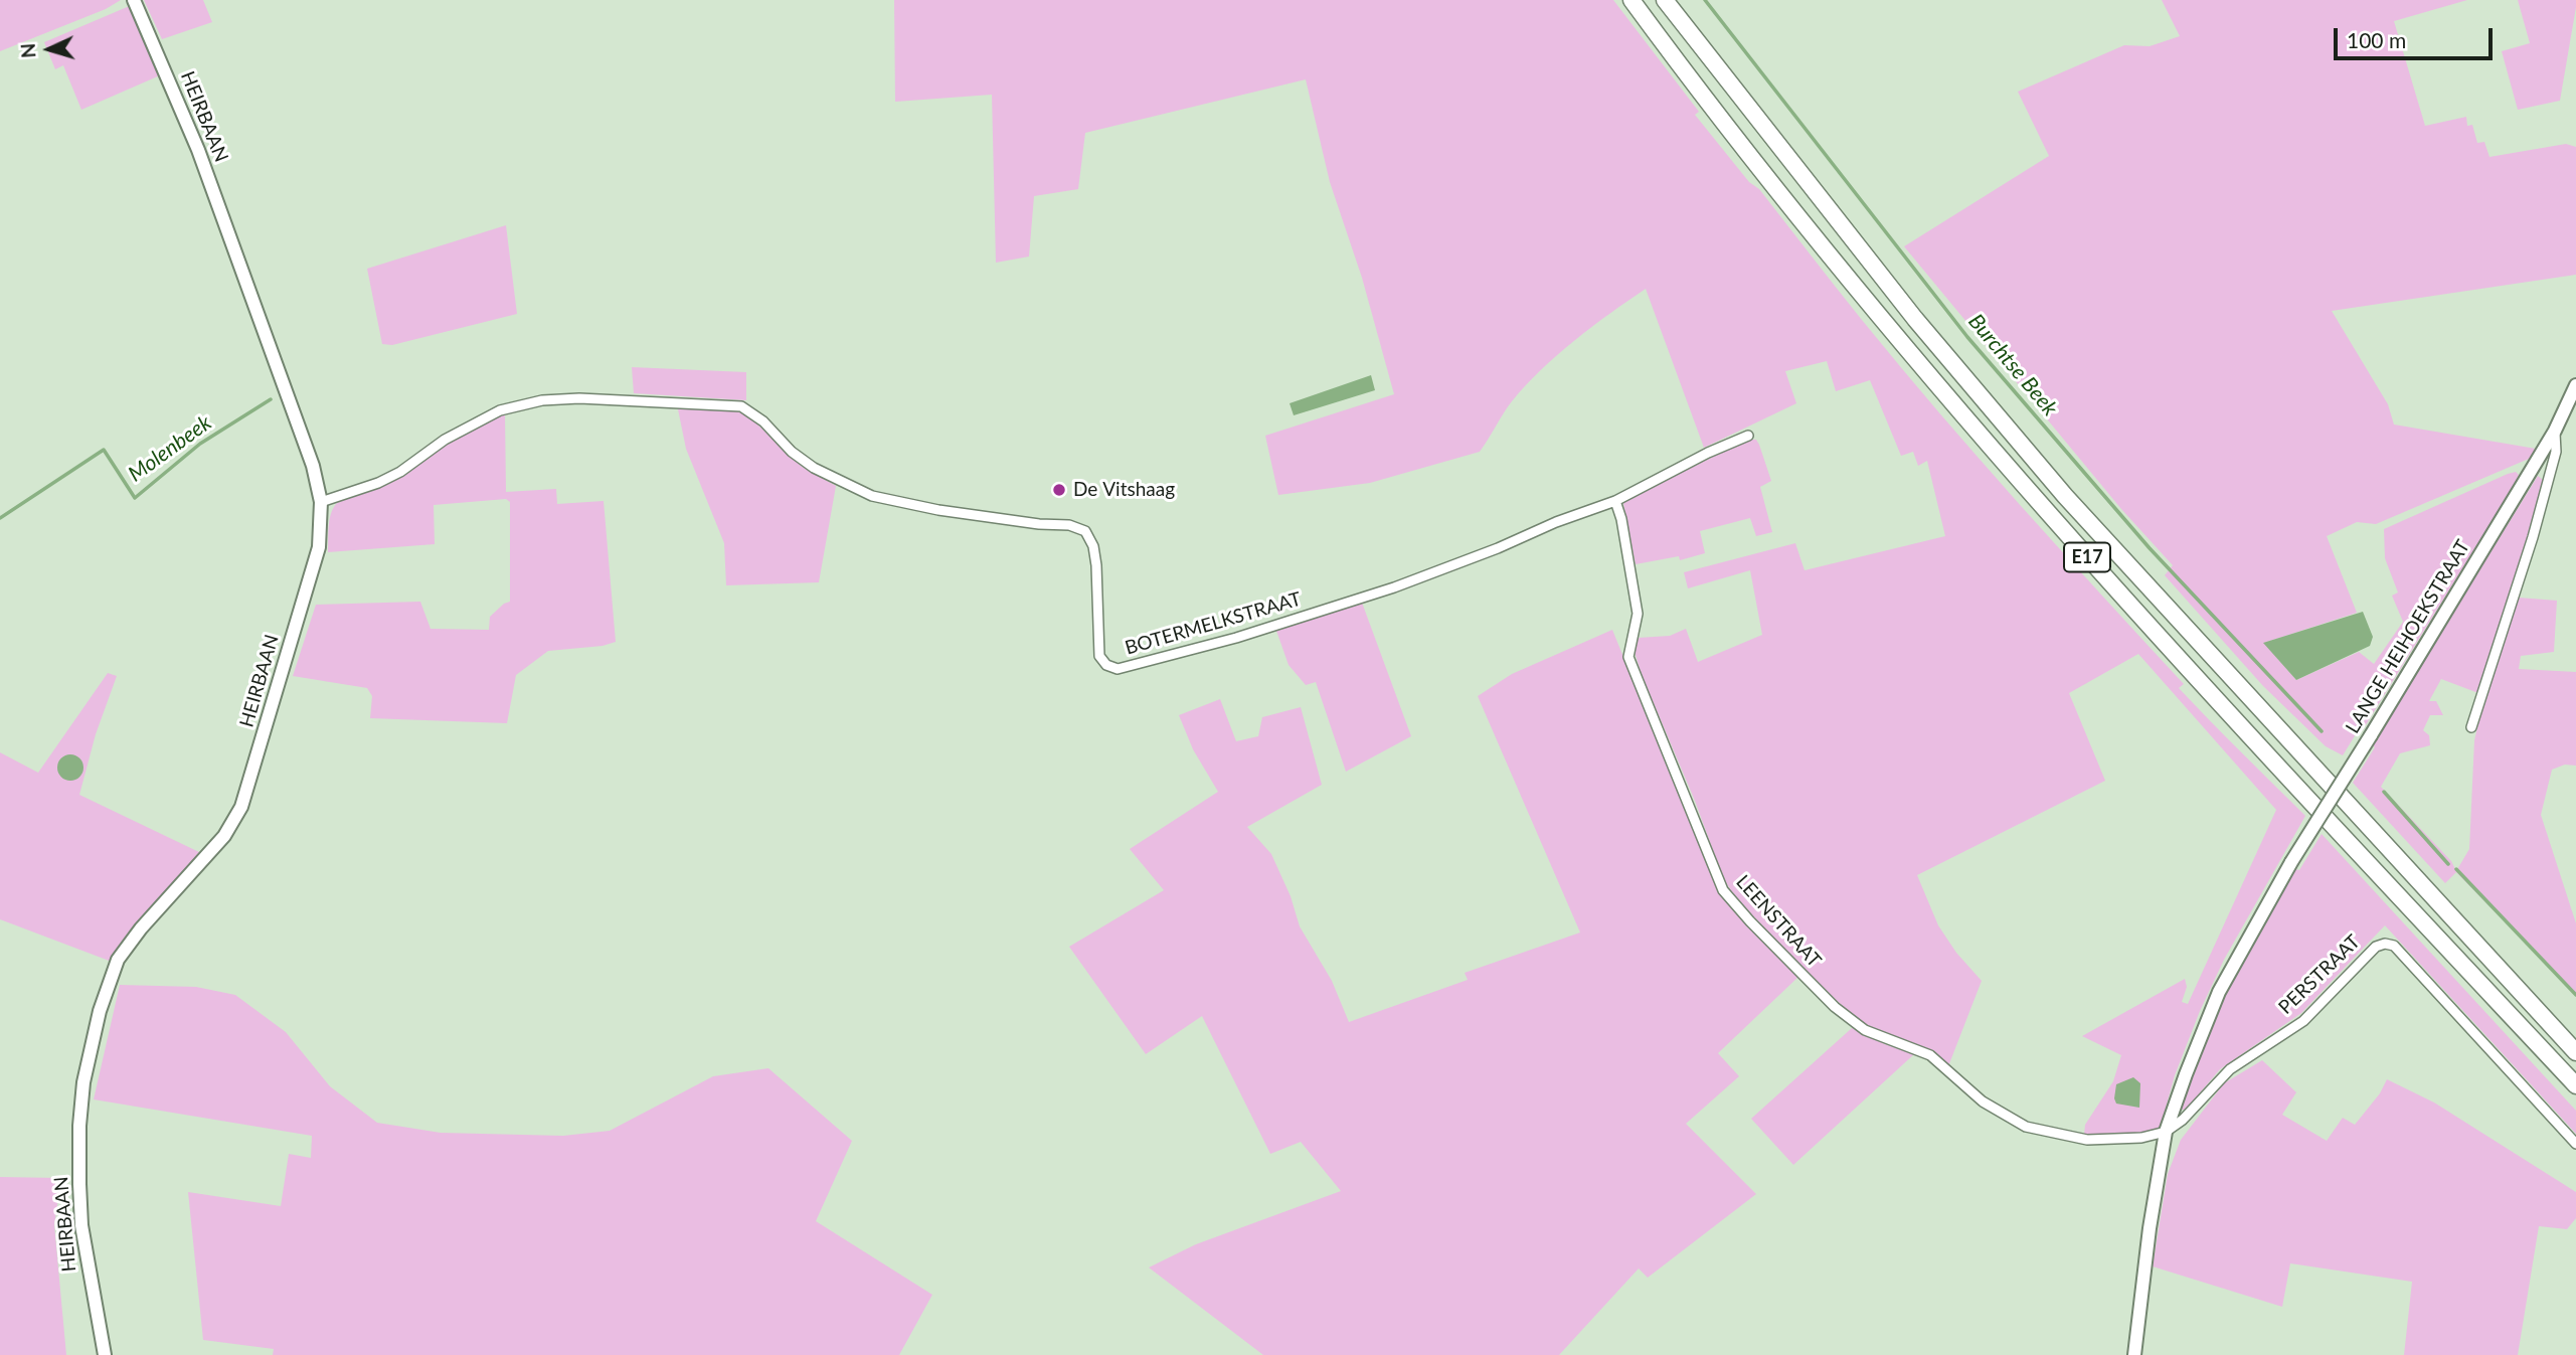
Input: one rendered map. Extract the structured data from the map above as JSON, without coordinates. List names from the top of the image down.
{
  "streets": {
    "highway": ["E17"],
    "street": [
      "HEIRBAAN",
      "BOTERMELKSTRAAT",
      "LANGE HEIHOEKSTRAAT",
      "LEENSTRAAT",
      "PERSTRAAT"
    ]
  },
  "crossings": [
    ["HEIRBAAN", "BOTERMELKSTRAAT"],
    ["BOTERMELKSTRAAT", "LEENSTRAAT"],
    ["LANGE HEIHOEKSTRAAT", "LEENSTRAAT"],
    ["LANGE HEIHOEKSTRAAT", "PERSTRAAT"],
    ["LEENSTRAAT", "PERSTRAAT"]
  ],
  "water": ["Burchtse Beek", "Molenbeek"],
  "places": ["De Vitshaag"],
  "scale_bar": "100 m",
  "north": "left"
}
